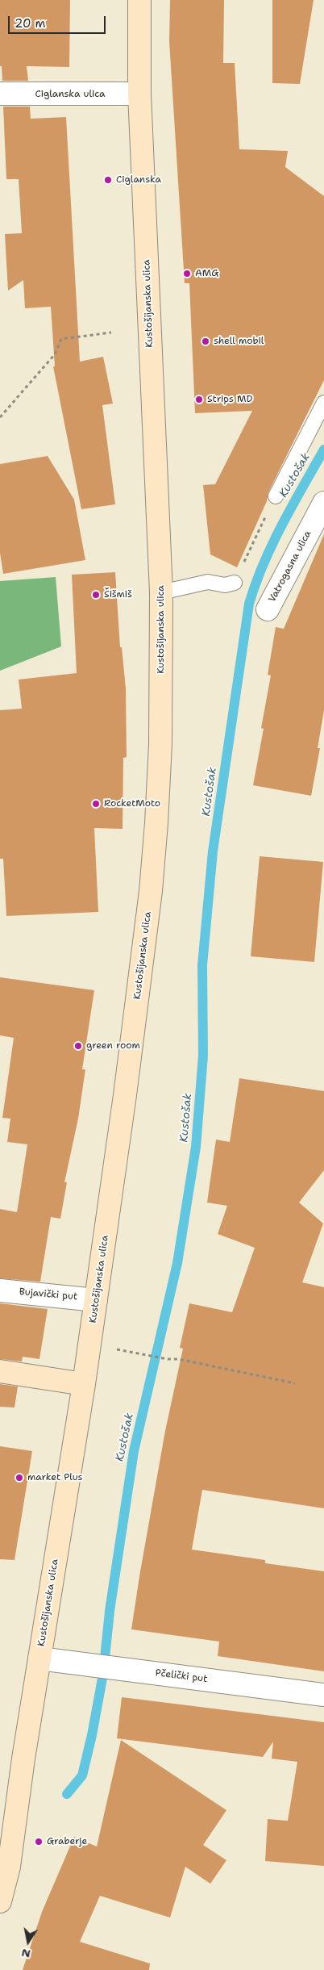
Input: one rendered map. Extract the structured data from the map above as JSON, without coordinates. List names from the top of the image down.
{
  "streets": {
    "street": [
      "Ciglanska ulica",
      "Kustošijanska ulica",
      "Vatrogasna ulica",
      "Bujavički put",
      "Pčelički put"
    ]
  },
  "crossings": [
    ["Ciglanska ulica", "Kustošijanska ulica"],
    ["Kustošijanska ulica", "Bujavički put"],
    ["Kustošijanska ulica", "Pčelički put"]
  ],
  "water": ["Kustošak"],
  "places": [
    "Ciglanska",
    "AMG",
    "shell mobil",
    "Strips MD",
    "Šišmiš",
    "RocketMoto",
    "green room",
    "market Plus",
    "Graberje"
  ],
  "scale_bar": "20 m",
  "north": "bottom"
}
